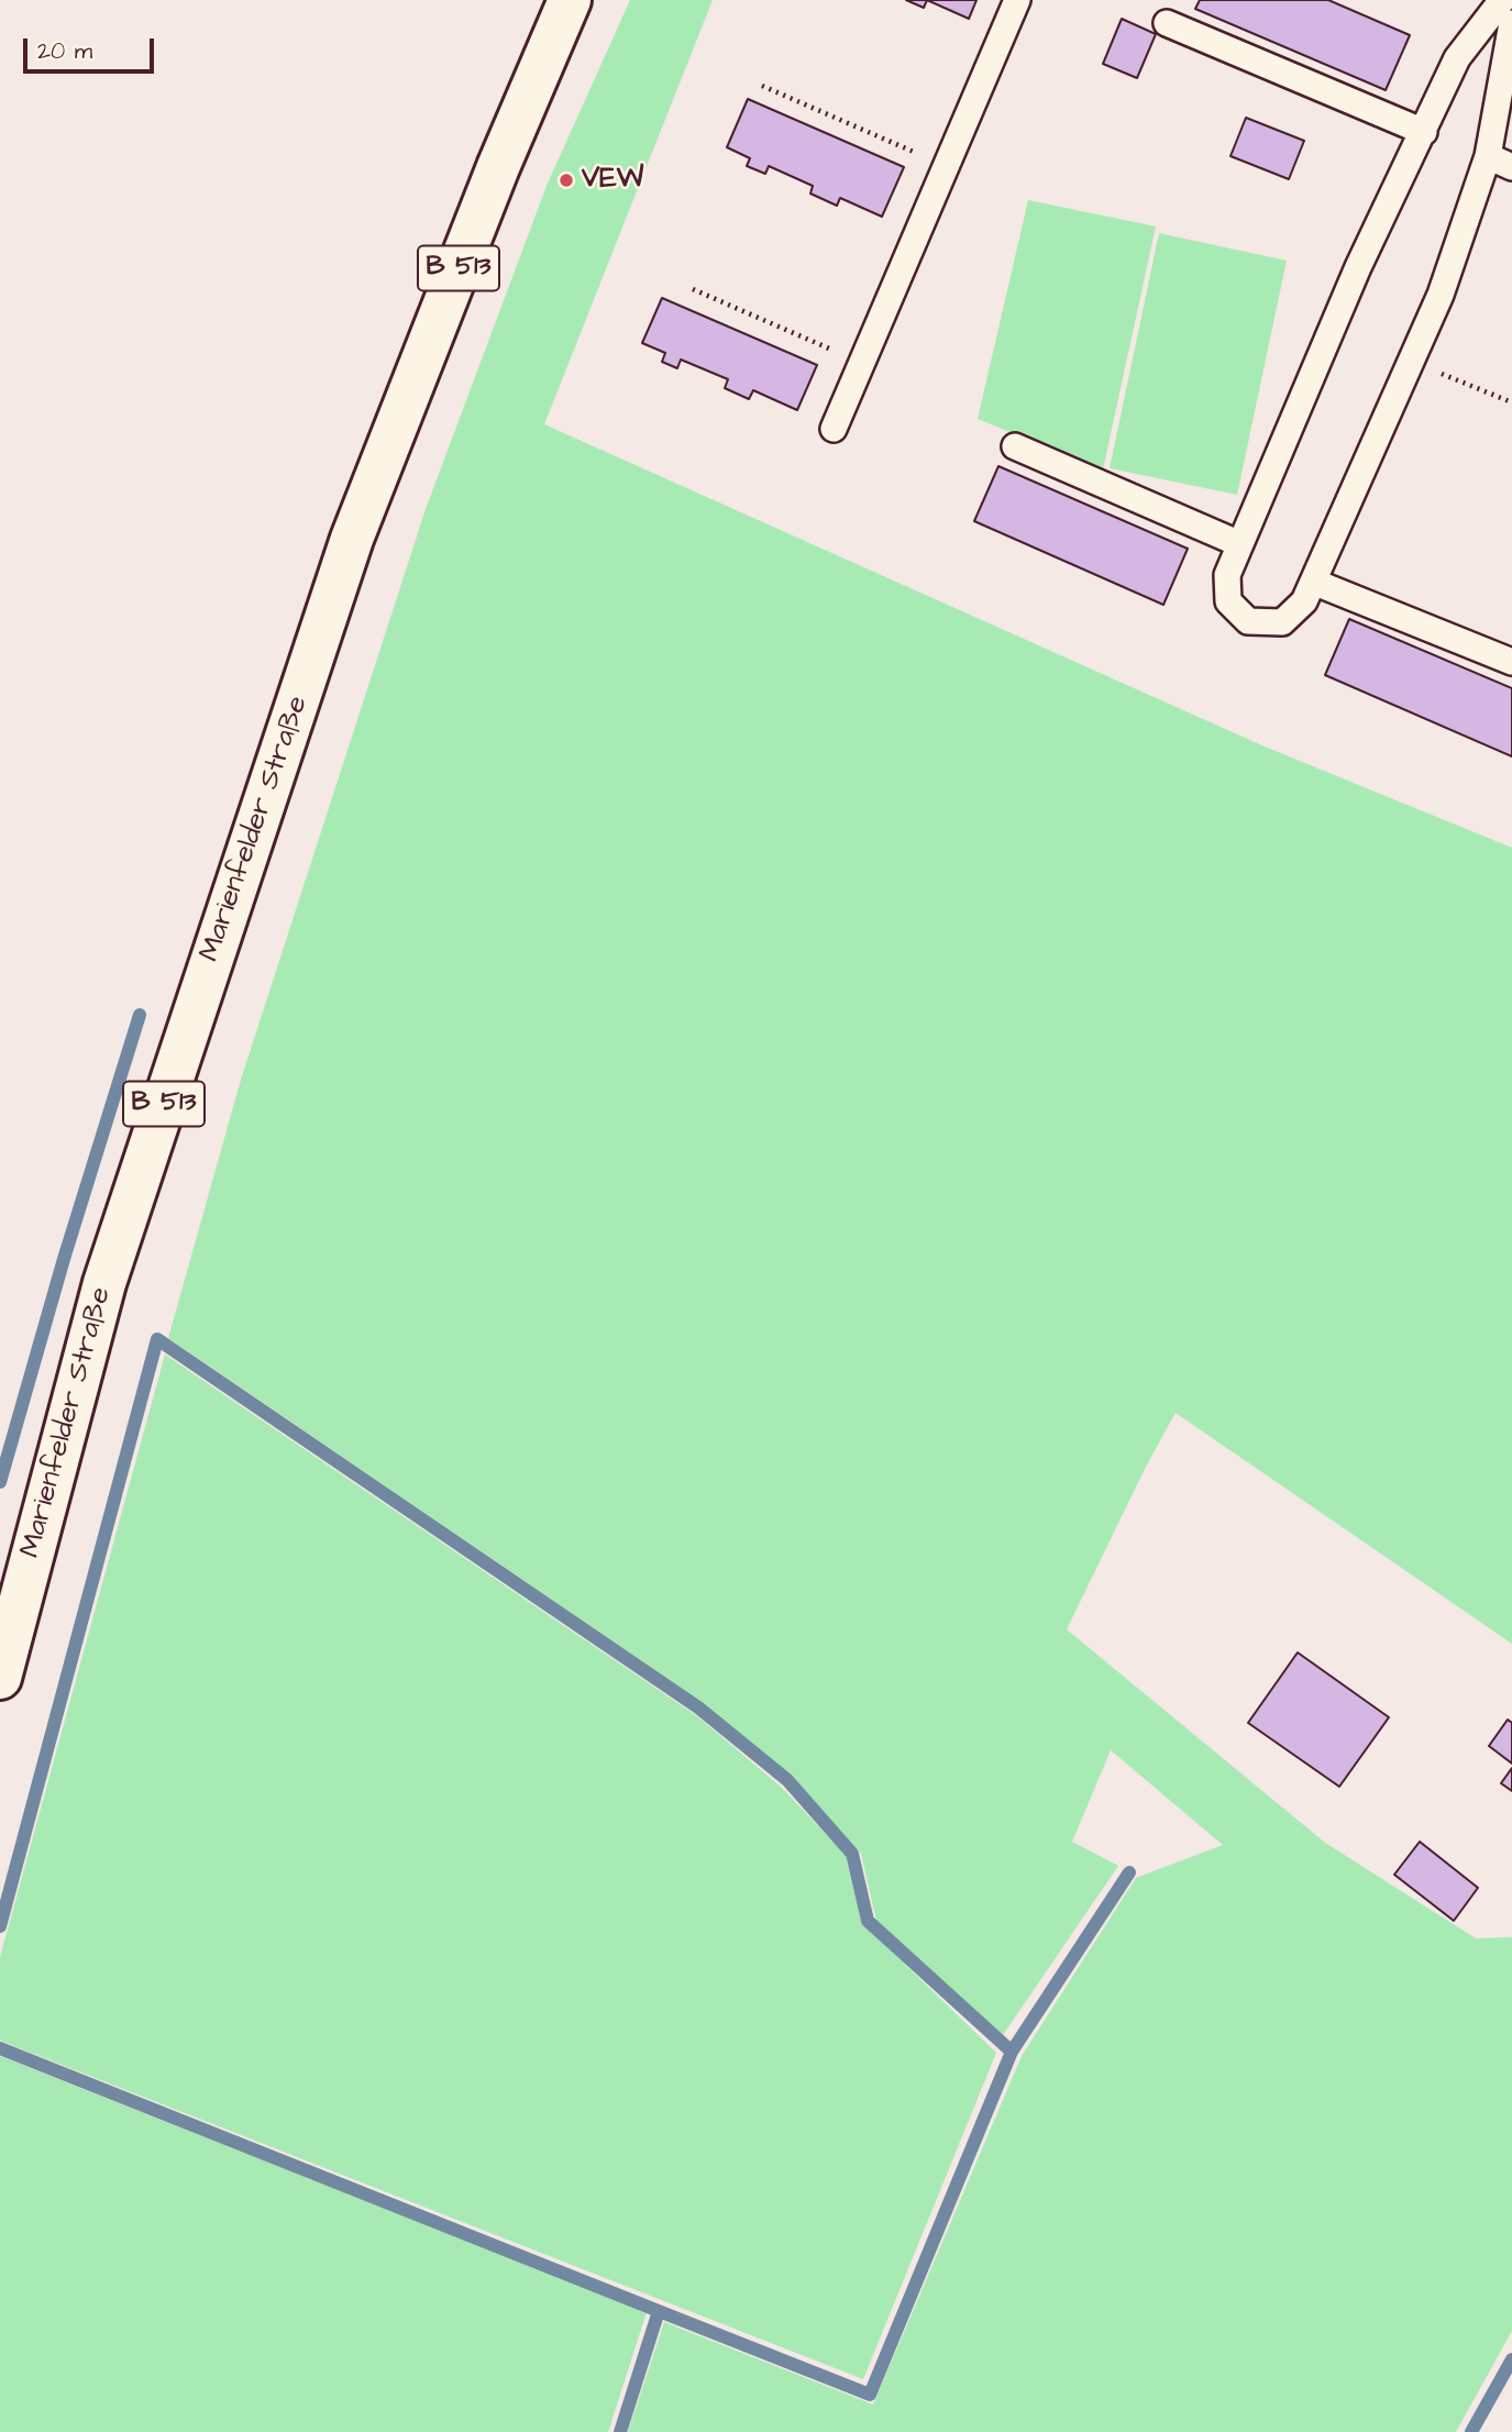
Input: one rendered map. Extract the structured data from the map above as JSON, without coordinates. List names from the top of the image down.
{
  "streets": {
    "main road": ["B 513", "Marienfelder Straße"]
  },
  "places": ["VEW"],
  "scale_bar": "20 m"
}
